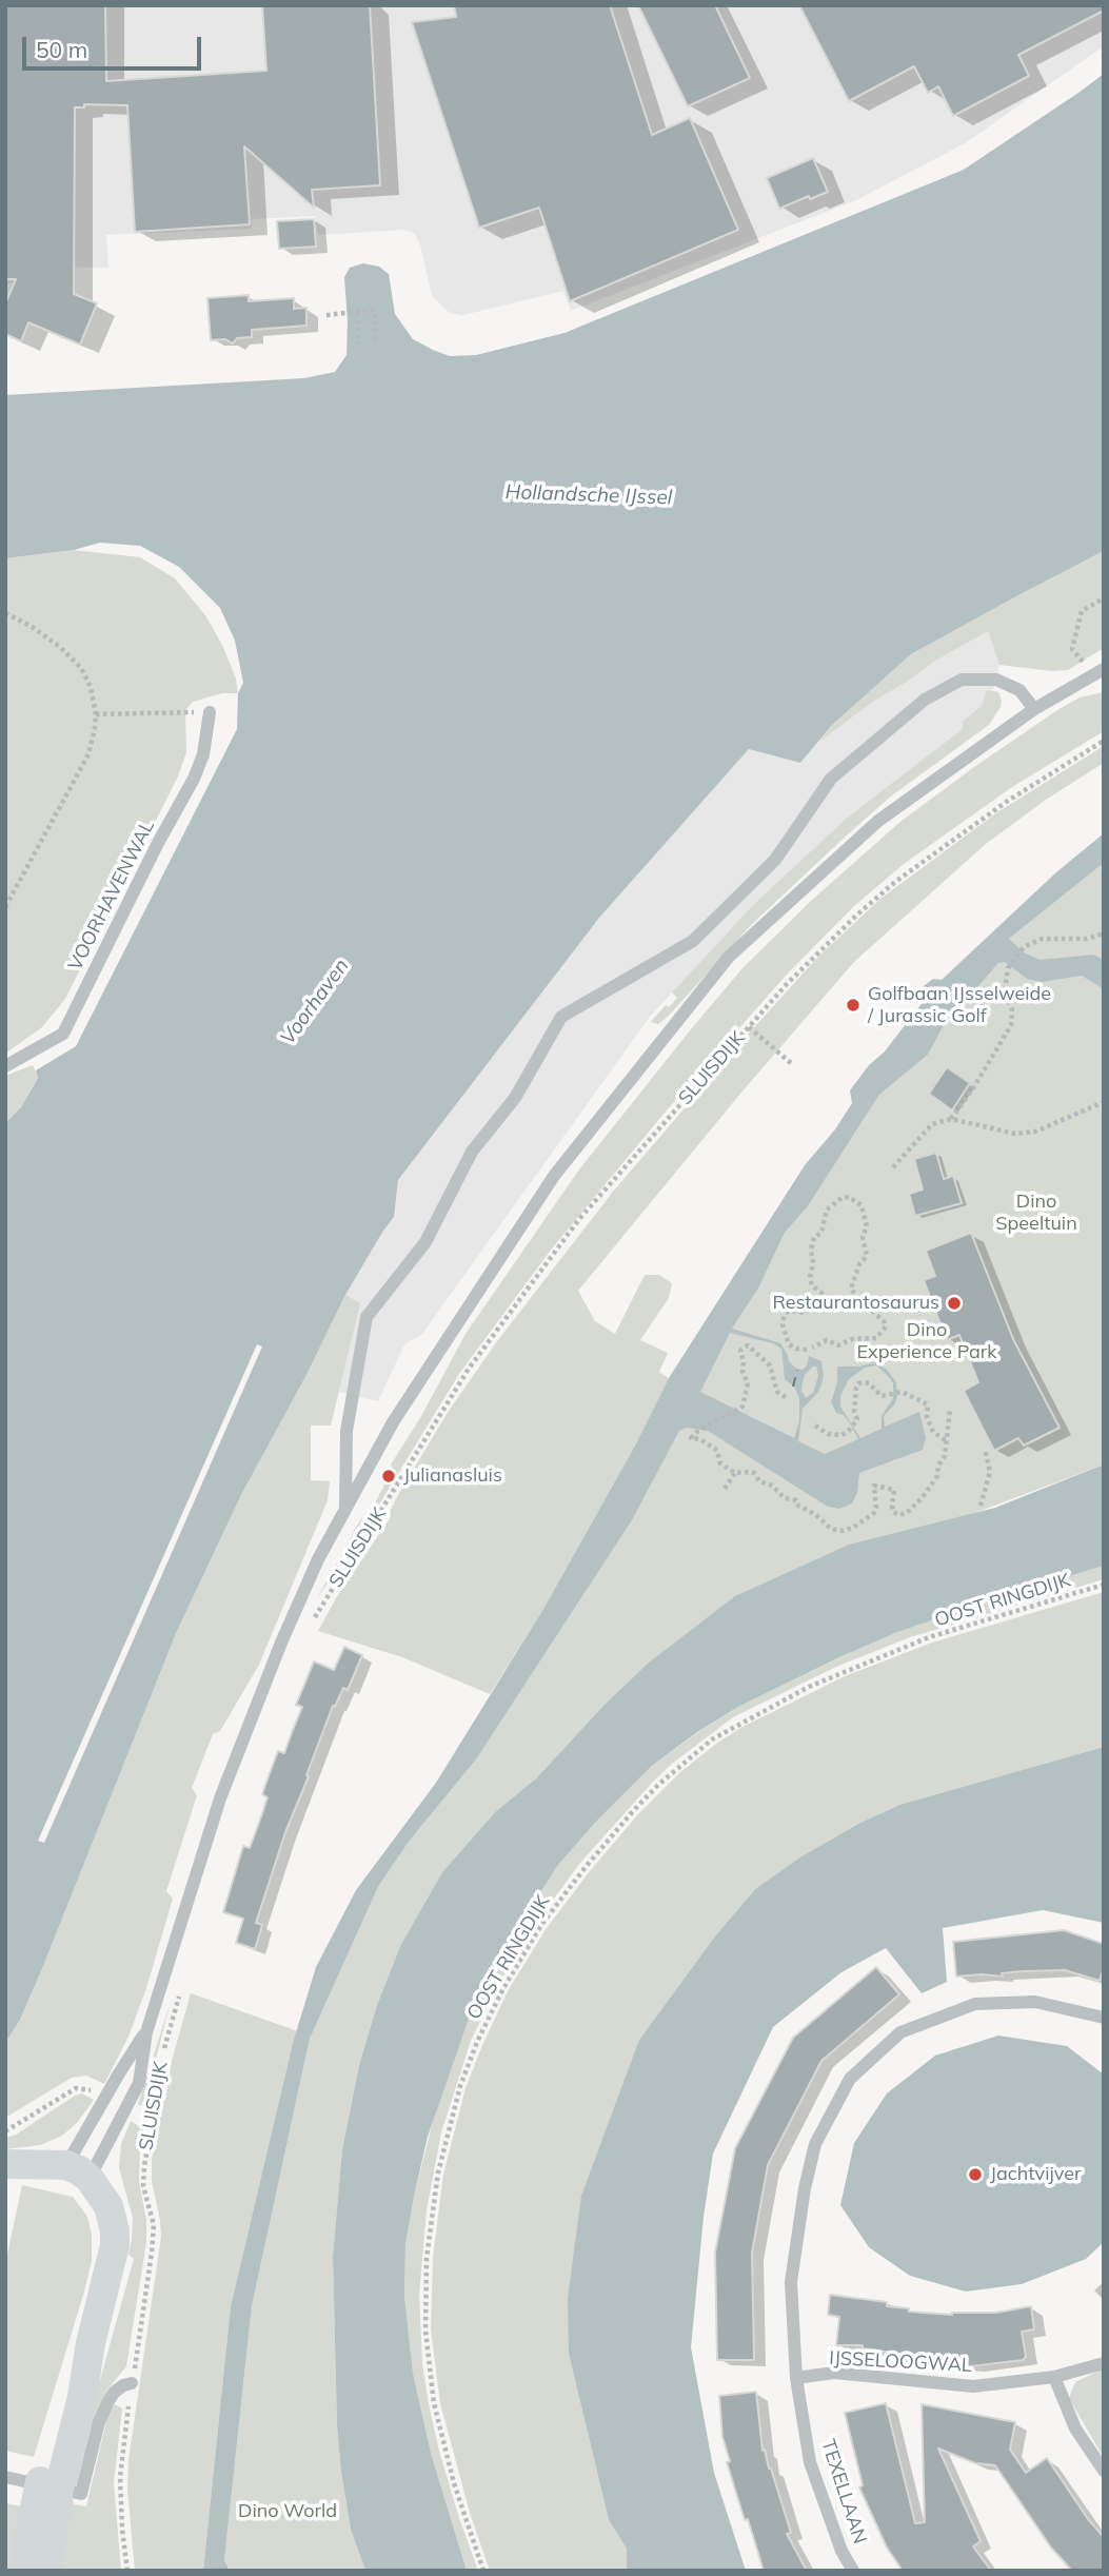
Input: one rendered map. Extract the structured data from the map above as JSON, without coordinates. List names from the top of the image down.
{
  "streets": {
    "street": [
      "VOORHAVENWAL",
      "SLUISDIJK",
      "IJSSELOOGWAL",
      "TEXELLAAN"
    ],
    "path": ["OOST RINGDIJK"]
  },
  "crossings": [
    ["IJSSELOOGWAL", "TEXELLAAN"]
  ],
  "water": ["Hollandsche IJssel", "Voorhaven"],
  "parks": ["Dino Speeltuin", "Dino Experience Park", "Dino World"],
  "places": [
    "Golfbaan IJsselweide / Jurassic Golf",
    "Restaurantosaurus",
    "Julianasluis",
    "Jachtvijver"
  ],
  "scale_bar": "50 m"
}
